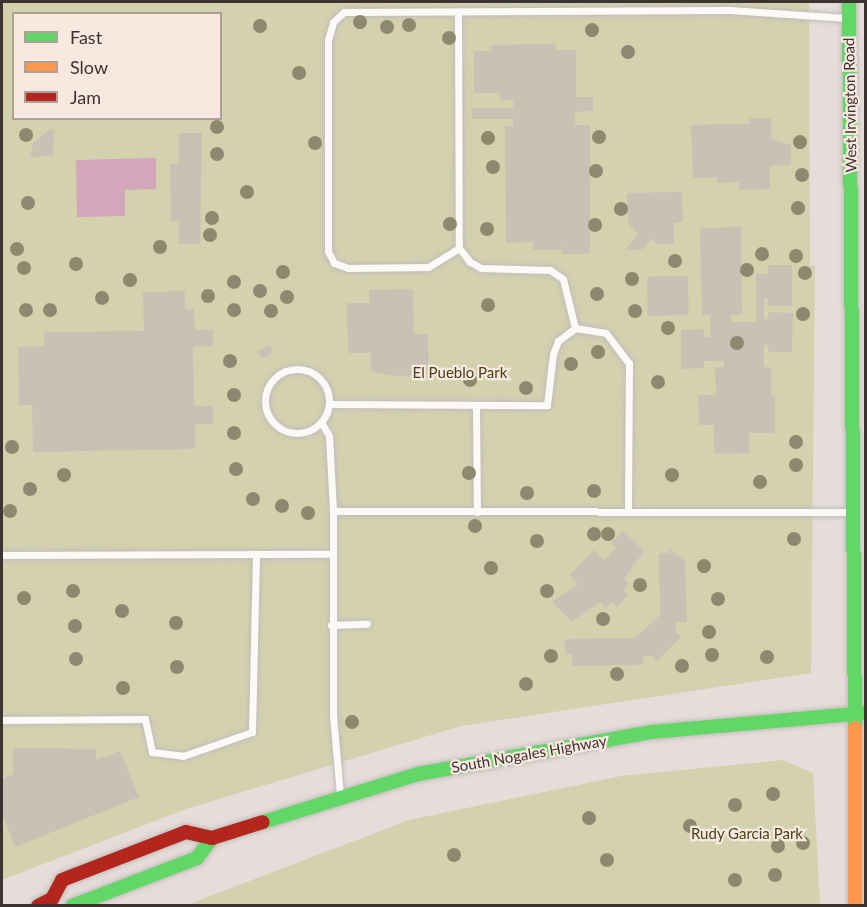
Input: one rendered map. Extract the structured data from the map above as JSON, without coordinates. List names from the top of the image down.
{
  "streets": {
    "main road": ["West Irvington Road", "South Nogales Highway"]
  },
  "crossings": [
    ["West Irvington Road", "South Nogales Highway"]
  ],
  "parks": ["El Pueblo Park", "Rudy Garcia Park"],
  "legend": ["Fast", "Slow", "Jam"]
}
